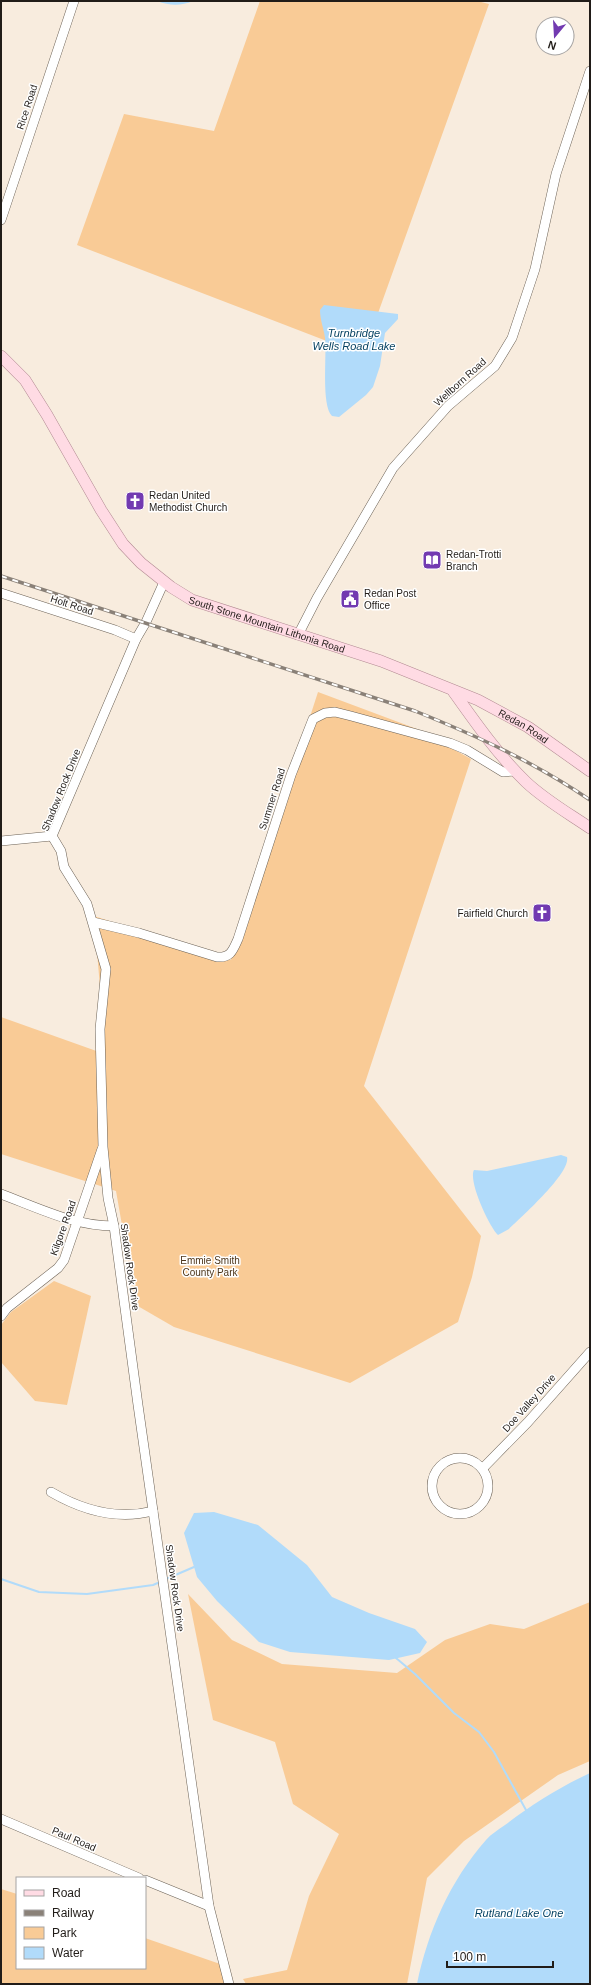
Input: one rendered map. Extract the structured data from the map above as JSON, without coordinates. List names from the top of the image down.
{
  "streets": {
    "main road": ["South Stone Mountain Lithonia Road", "Redan Road"],
    "street": [
      "Rice Road",
      "Wellborn Road",
      "Holt Road",
      "Shadow Rock Drive",
      "Summer Road",
      "Kilgore Road",
      "Doe Valley Drive",
      "Paul Road"
    ]
  },
  "crossings": [
    ["Wellborn Road", "South Stone Mountain Lithonia Road"],
    ["Holt Road", "Shadow Rock Drive"],
    ["South Stone Mountain Lithonia Road", "Redan Road"],
    ["South Stone Mountain Lithonia Road", "Shadow Rock Drive"],
    ["South Stone Mountain Lithonia Road", "Summer Road"],
    ["Shadow Rock Drive", "Summer Road"],
    ["Shadow Rock Drive", "Kilgore Road"]
  ],
  "water": ["Turnbridge Wells Road Lake", "Rutland Lake One"],
  "parks": ["Emmie Smith County Park"],
  "places": {
    "church": ["Redan United Methodist Church", "Fairfield Church"],
    "library": ["Redan-Trotti Branch"],
    "public building": ["Redan Post Office"]
  },
  "legend": [
    "Road",
    "Railway",
    "Park",
    "Water"
  ],
  "scale_bar": "100 m",
  "north": "bottom"
}
